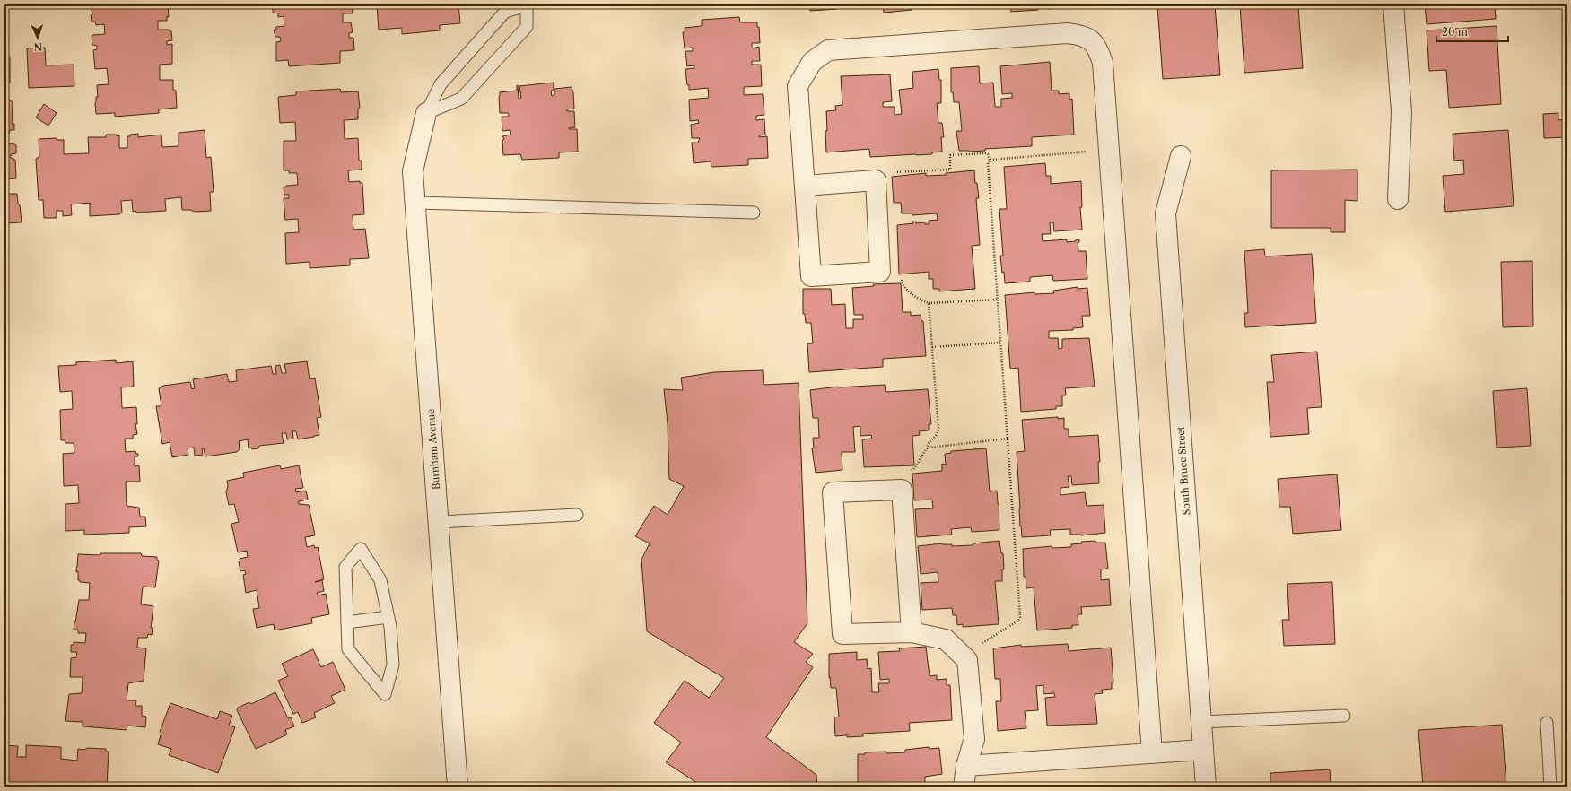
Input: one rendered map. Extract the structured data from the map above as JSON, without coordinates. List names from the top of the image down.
{
  "streets": {
    "street": ["Burnham Avenue", "South Bruce Street"]
  },
  "scale_bar": "20 m",
  "north": "bottom"
}
